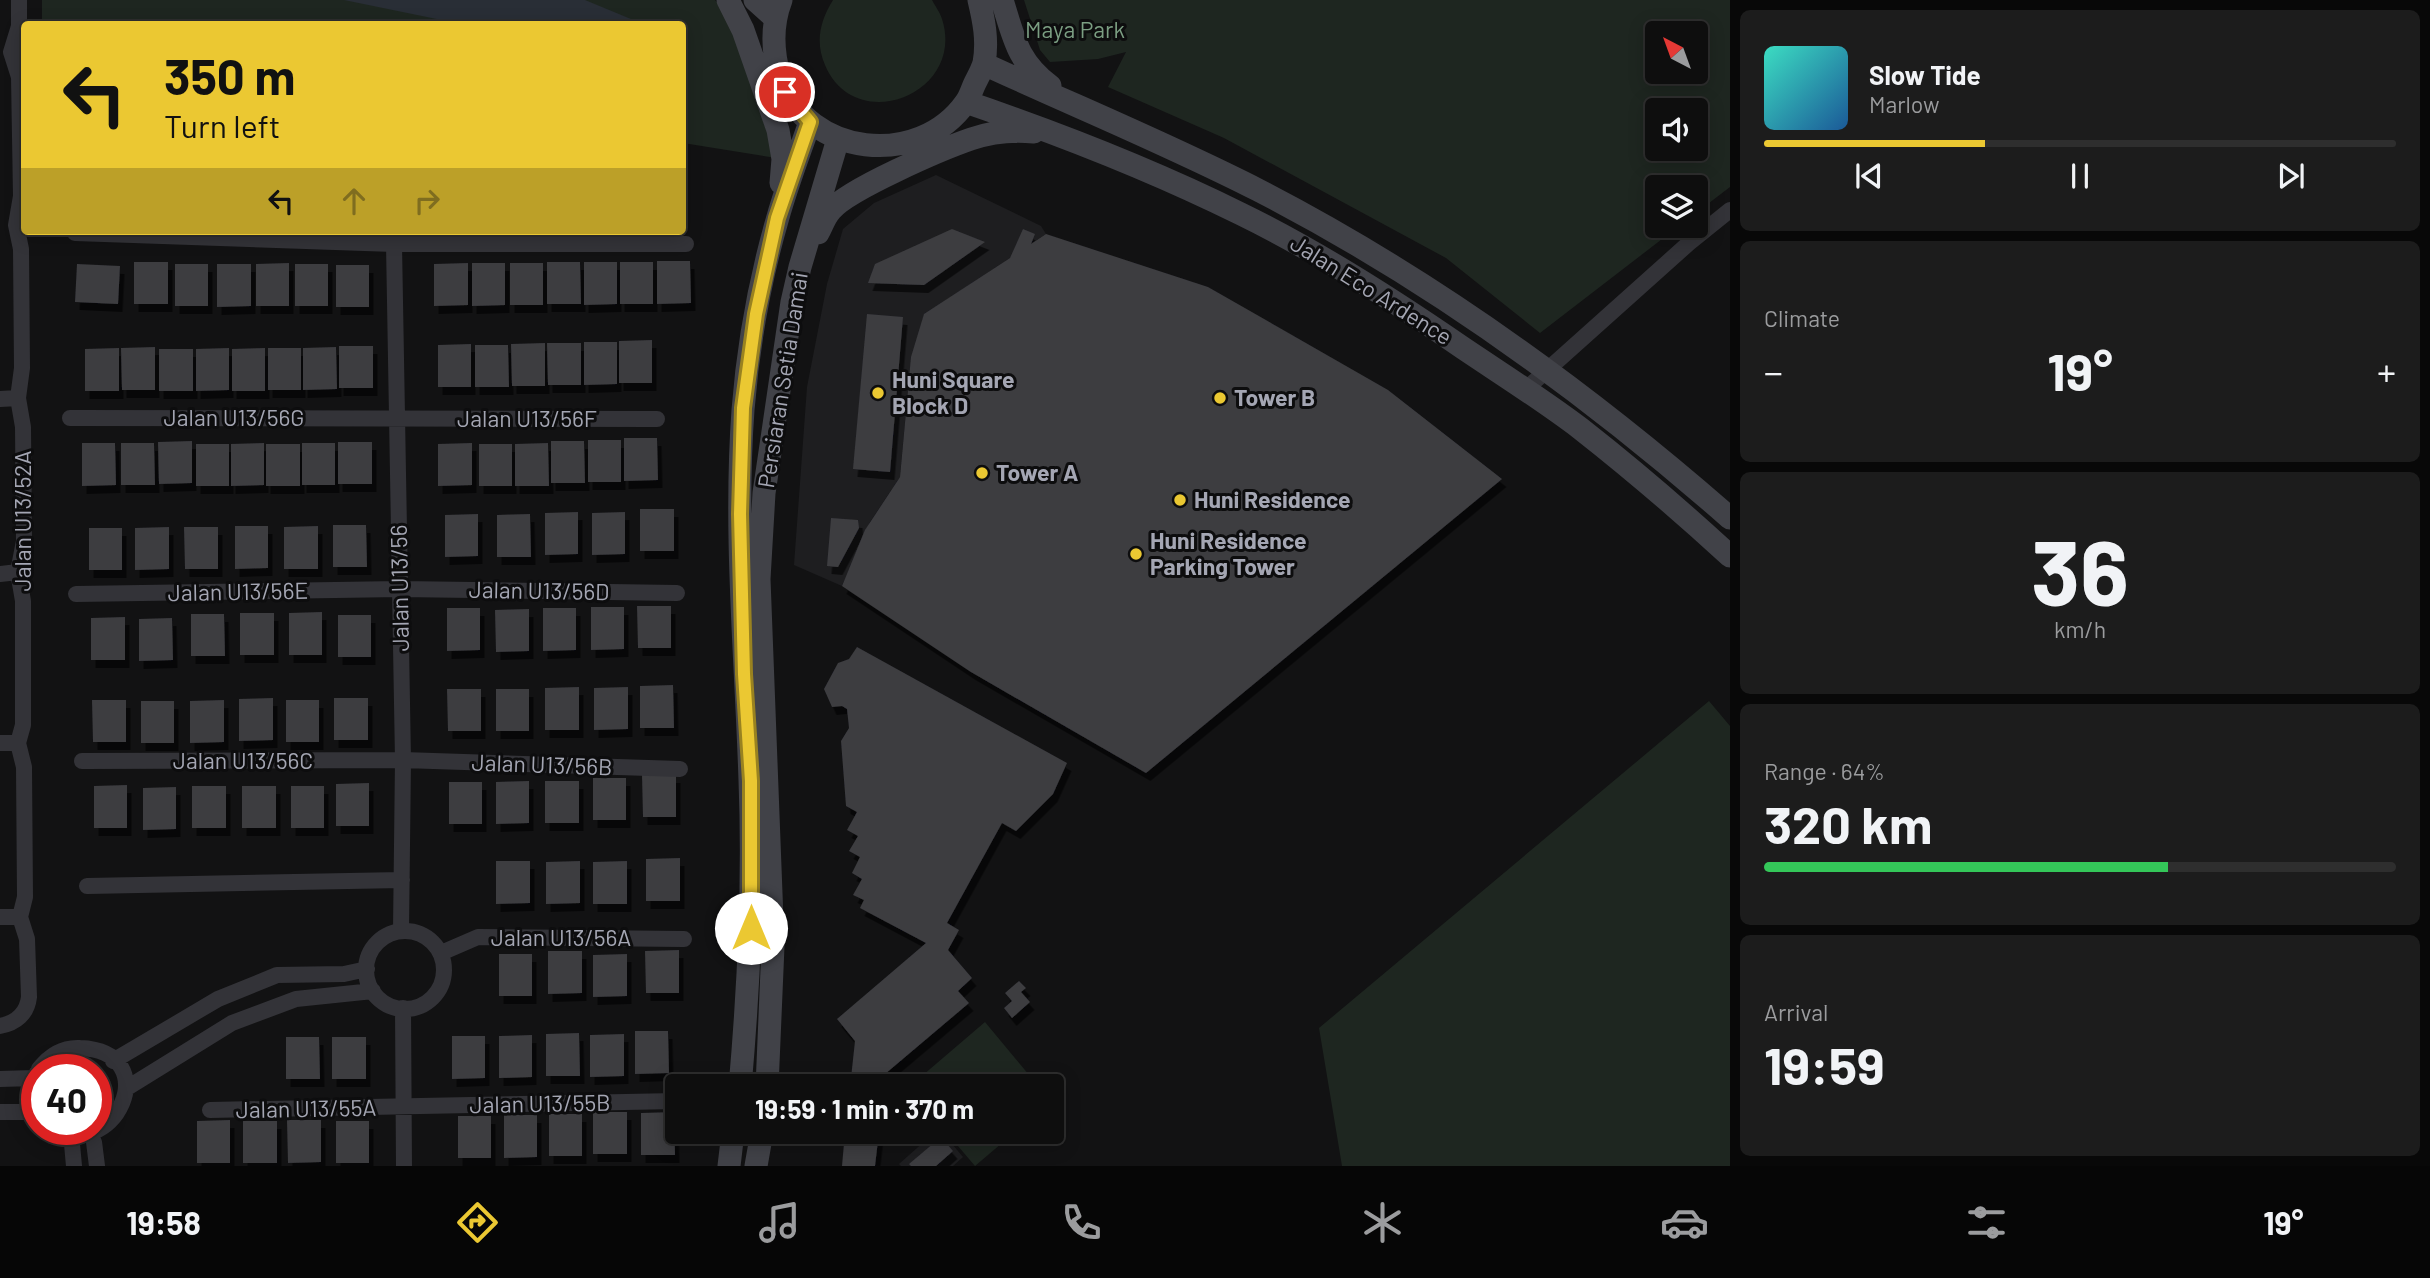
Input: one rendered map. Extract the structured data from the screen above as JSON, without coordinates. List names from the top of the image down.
{
  "streets": {
    "street": [
      "Jalan Eco Ardence",
      "Persiaran Setia Damai",
      "Jalan U13/56G",
      "Jalan U13/56F",
      "Jalan U13/52A",
      "Jalan U13/56",
      "Jalan U13/56D",
      "Jalan U13/56E",
      "Jalan U13/56C",
      "Jalan U13/56B",
      "Jalan U13/56A",
      "Jalan U13/55B",
      "Jalan U13/55A"
    ]
  },
  "crossings": [
    ["Jalan U13/56G", "Jalan U13/56F"],
    ["Jalan U13/56G", "Jalan U13/56"],
    ["Jalan U13/56F", "Jalan U13/56"],
    ["Jalan U13/56", "Jalan U13/56D"],
    ["Jalan U13/56", "Jalan U13/56E"],
    ["Jalan U13/56", "Jalan U13/56C"],
    ["Jalan U13/56", "Jalan U13/56B"],
    ["Jalan U13/56", "Jalan U13/56A"],
    ["Jalan U13/56D", "Jalan U13/56E"],
    ["Jalan U13/56C", "Jalan U13/56B"],
    ["Jalan U13/55B", "Jalan U13/55A"]
  ],
  "parks": ["Maya Park"],
  "places": [
    "Huni Square Block D",
    "Tower B",
    "Tower A",
    "Huni Residence",
    "Huni Residence Parking Tower"
  ],
  "north": "top left",
  "page": {
    "turn": ["350 m", "Turn left"],
    "song": ["Slow Tide", "Marlow"],
    "tile": [
      "Climate",
      ["36", "km/h"],
      ["Range · 64%", "320 km"],
      ["Arrival", "19:59"]
    ],
    "heat": ["−", "19°", "+"],
    "limit": "40",
    "trip": "19:59 · 1 min · 370 m",
    "tabs": ["19:58", "19°"]
  }
}
